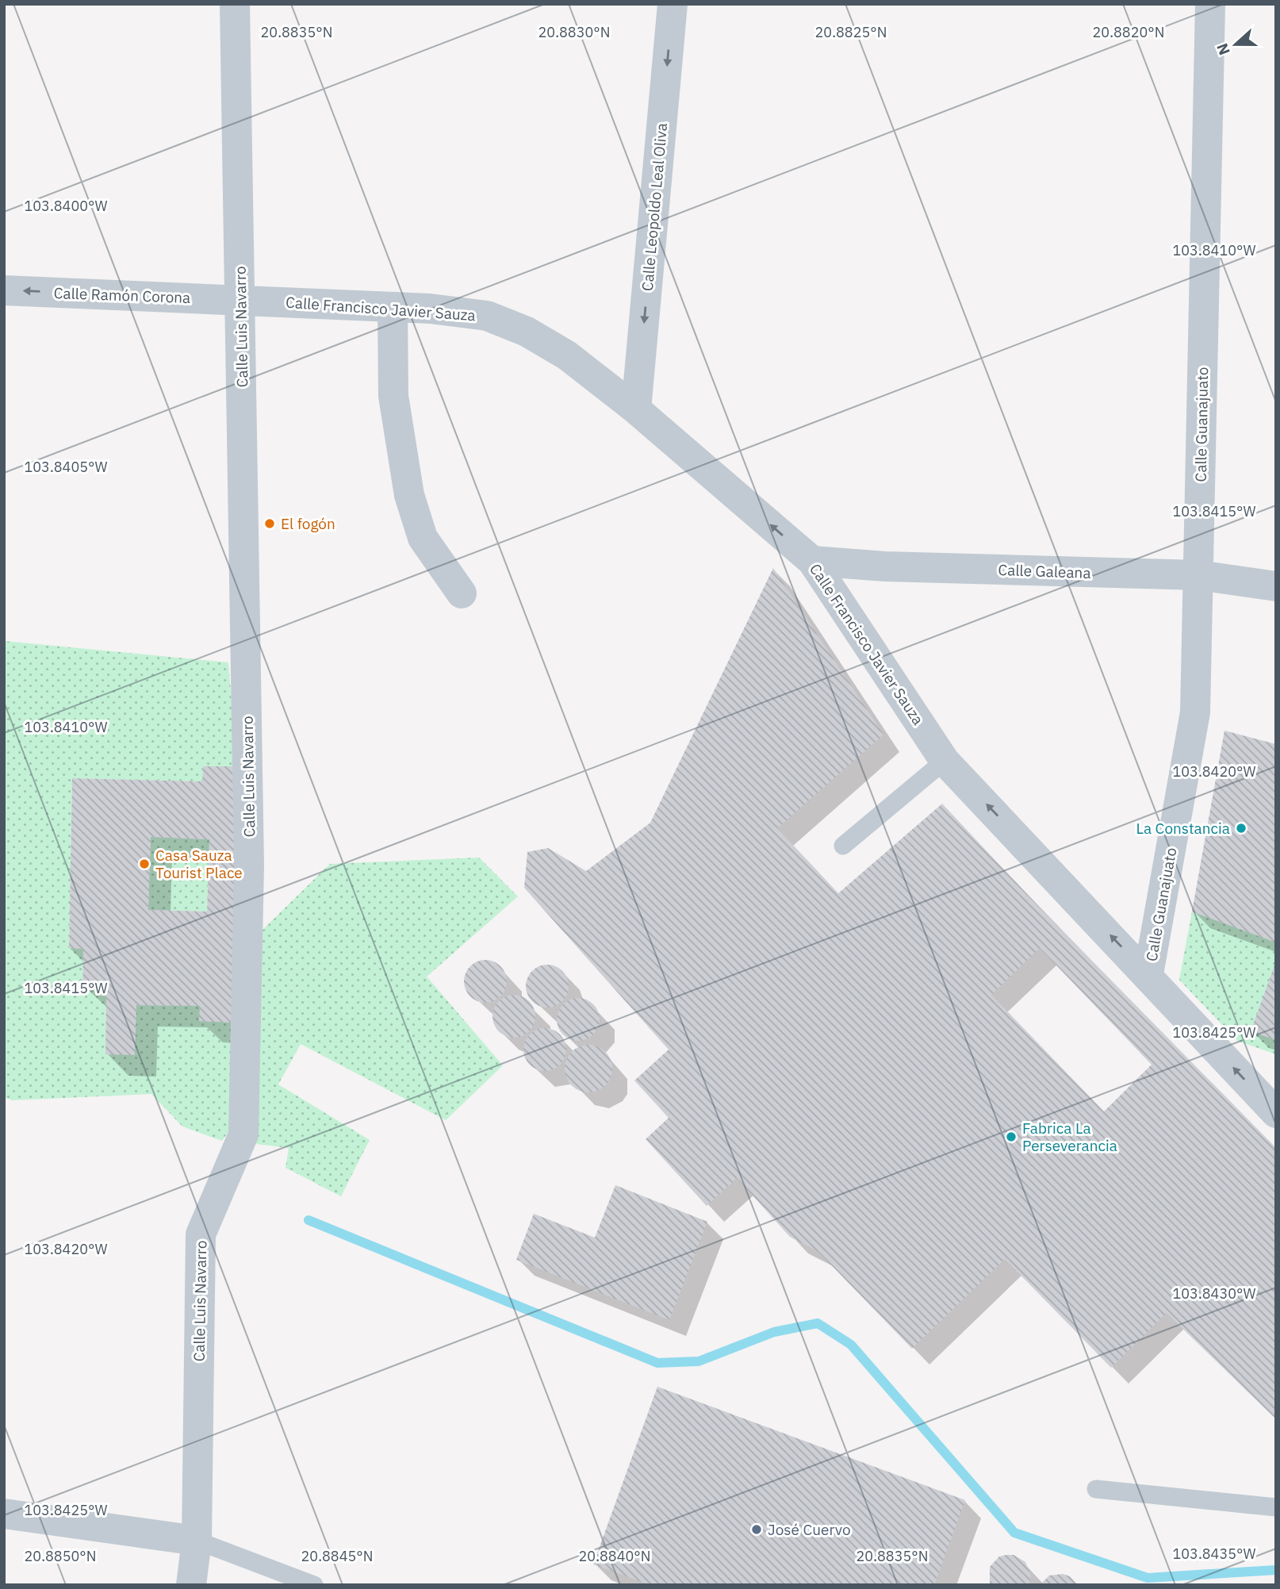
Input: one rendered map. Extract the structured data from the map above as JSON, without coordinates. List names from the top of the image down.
{
  "streets": {
    "street": [
      "Calle Leopoldo Leal Oliva",
      "Calle Ramón Corona",
      "Calle Francisco Javier Sauza",
      "Calle Luis Navarro",
      "Calle Guanajuato",
      "Calle Galeana"
    ]
  },
  "crossings": [
    ["Calle Leopoldo Leal Oliva", "Calle Francisco Javier Sauza"],
    ["Calle Ramón Corona", "Calle Francisco Javier Sauza"],
    ["Calle Ramón Corona", "Calle Luis Navarro"],
    ["Calle Francisco Javier Sauza", "Calle Luis Navarro"],
    ["Calle Francisco Javier Sauza", "Calle Guanajuato"],
    ["Calle Francisco Javier Sauza", "Calle Galeana"],
    ["Calle Guanajuato", "Calle Galeana"]
  ],
  "one_way": ["Calle Leopoldo Leal Oliva", "Calle Ramón Corona", "Calle Francisco Javier Sauza"],
  "places": [
    "El fogón",
    "La Constancia",
    "Casa Sauza Tourist Place",
    "Fabrica La Perseverancia",
    "José Cuervo"
  ],
  "north": "left",
  "coordinates": [
    "20.8835°N",
    "20.8830°N",
    "20.8825°N",
    "20.8820°N",
    "103.8400°W",
    "103.8410°W",
    "103.8405°W",
    "103.8415°W",
    "103.8420°W",
    "103.8425°W",
    "103.8430°W",
    "103.8435°W",
    "20.8850°N",
    "20.8845°N",
    "20.8840°N"
  ]
}
